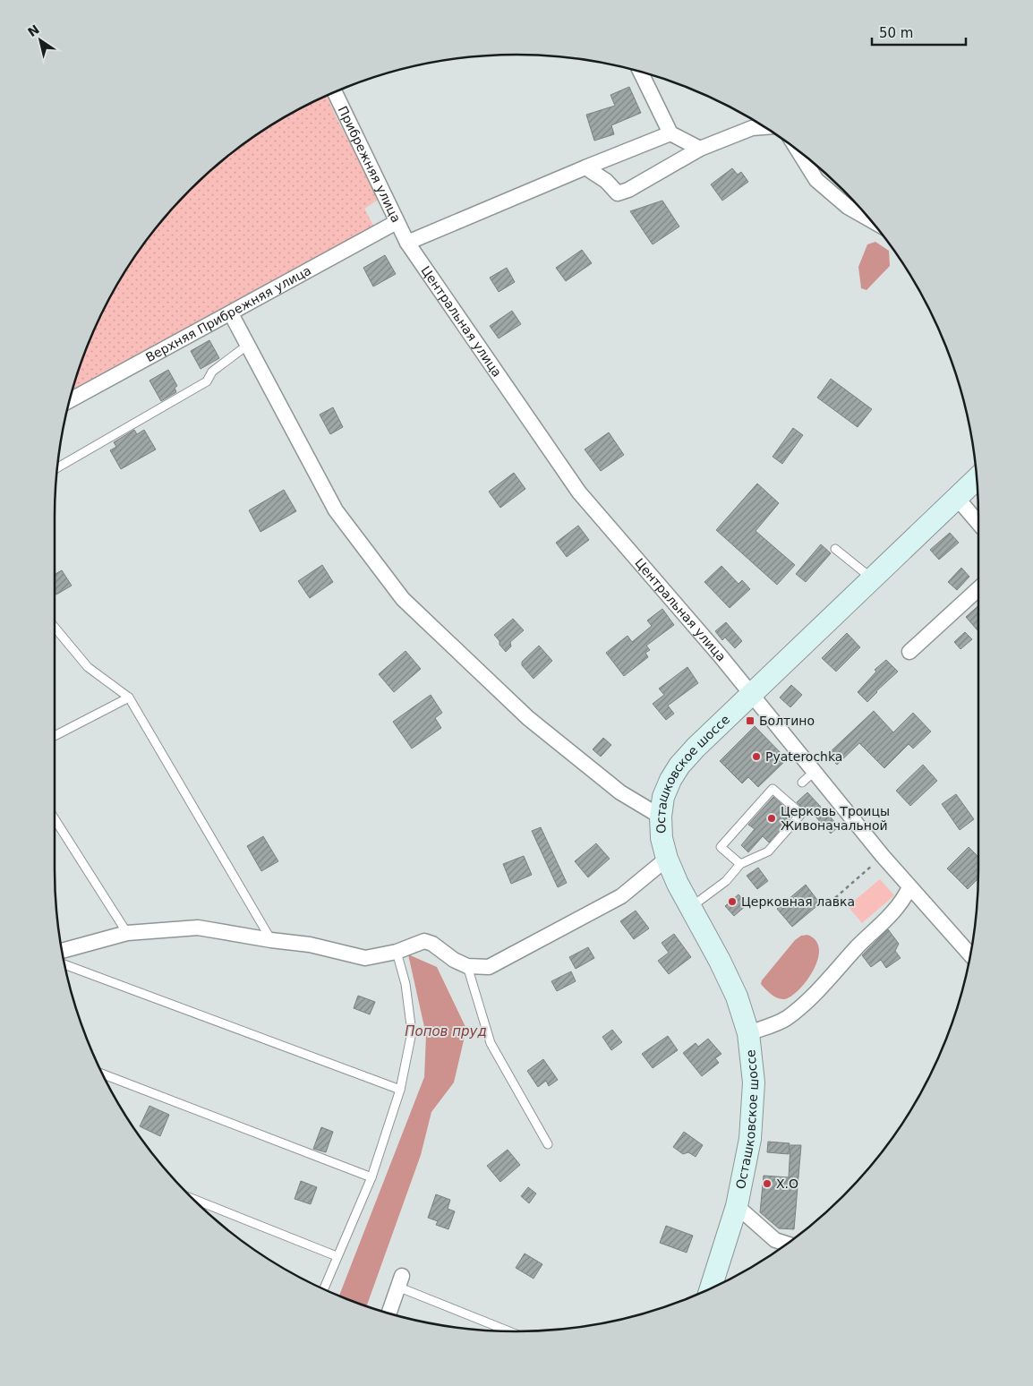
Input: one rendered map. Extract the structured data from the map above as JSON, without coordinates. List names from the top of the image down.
{
  "streets": {
    "main road": ["Осташковское шоссе"],
    "street": ["Прибрежняя улица", "Верхняя Прибрежняя улица", "Центральная улица"]
  },
  "crossings": [
    ["Прибрежняя улица", "Верхняя Прибрежняя улица"],
    ["Прибрежняя улица", "Центральная улица"],
    ["Центральная улица", "Осташковское шоссе"]
  ],
  "water": ["Попов пруд"],
  "places": {
    "transit": ["Болтино"],
    "other": [
      "Pyaterochka",
      "Церковь Троицы Живоначальной",
      "Церковная лавка",
      "X.O"
    ]
  },
  "scale_bar": "50 m",
  "north": "top left"
}
